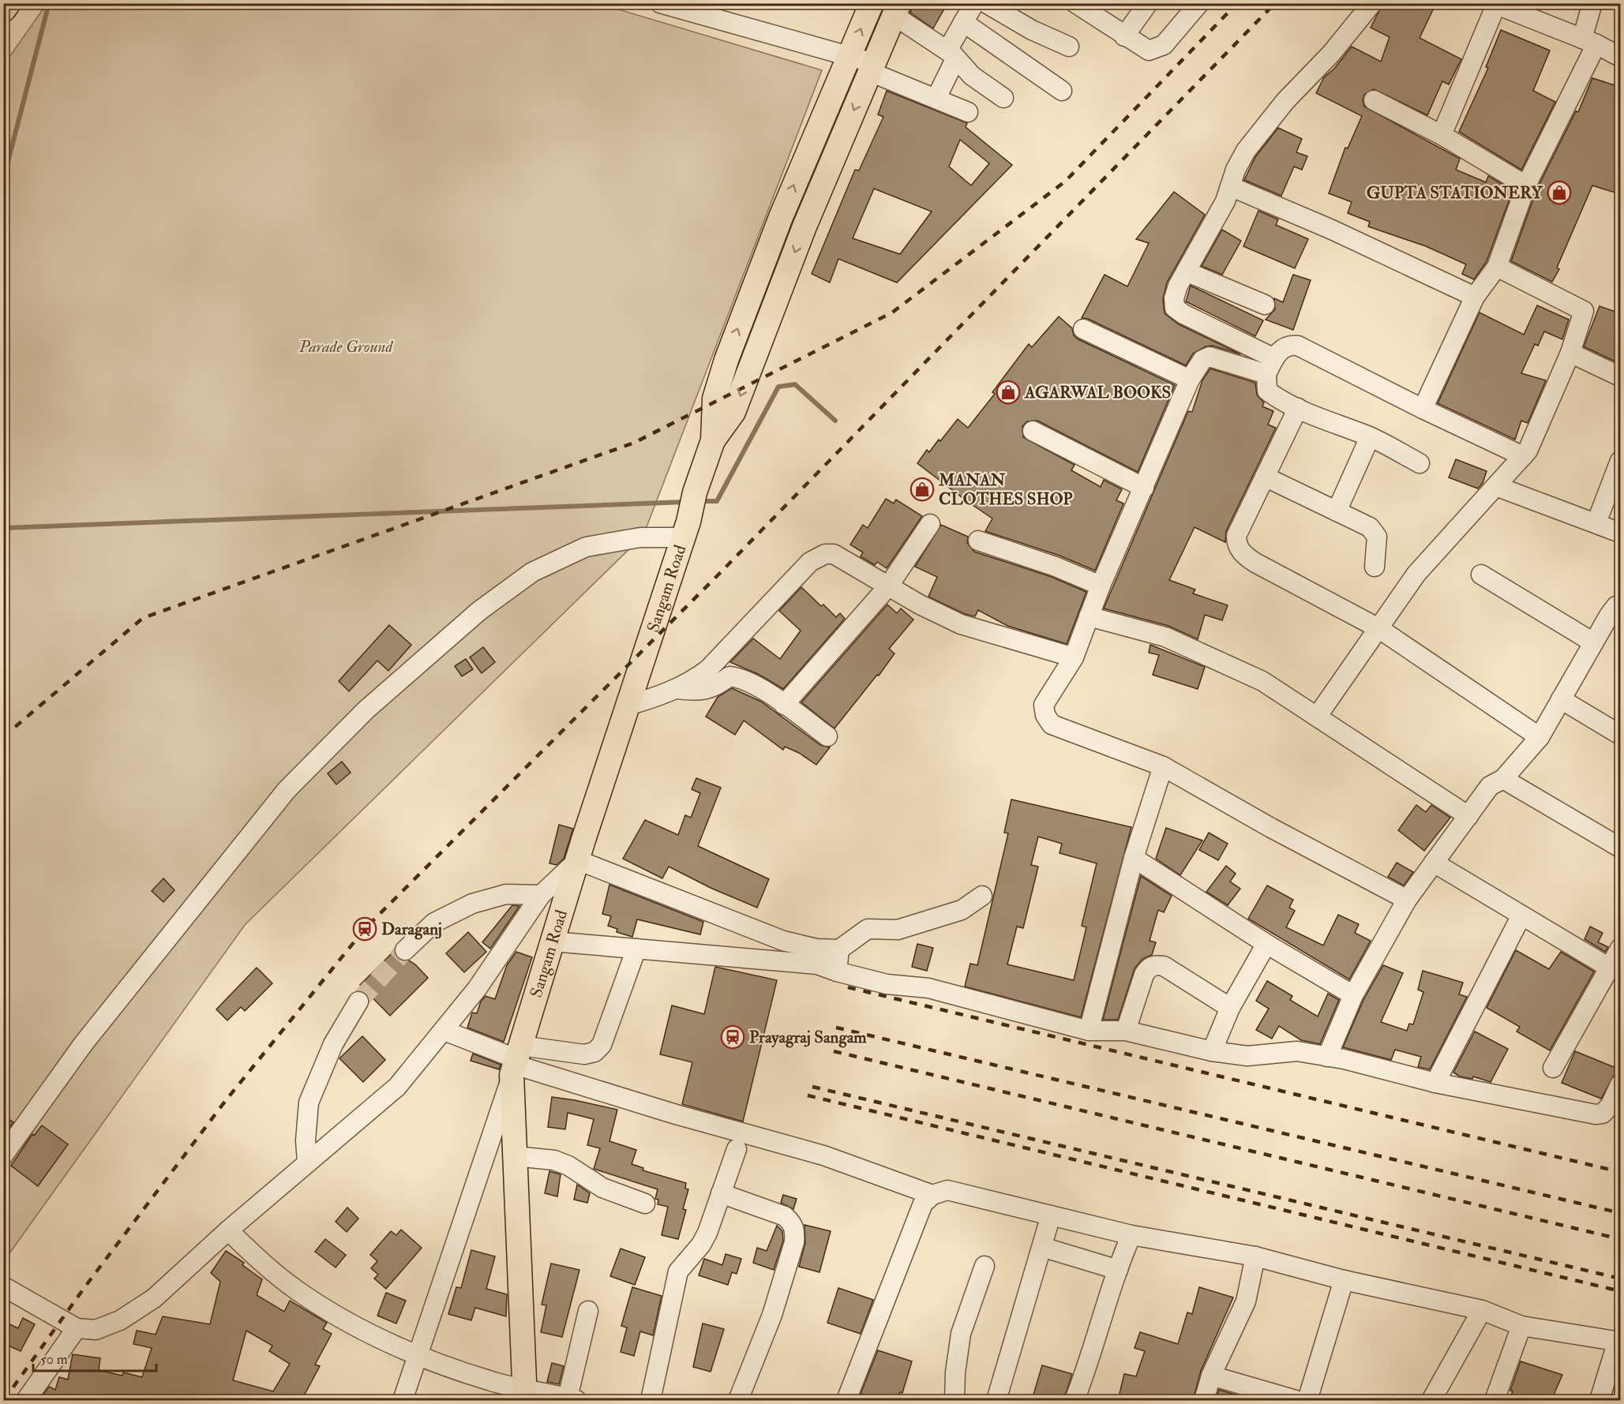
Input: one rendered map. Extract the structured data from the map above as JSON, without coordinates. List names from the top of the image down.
{
  "streets": {
    "main road": ["Sangam Road"]
  },
  "parks": ["Parade Ground"],
  "places": {
    "shop": ["GUPTA STATIONERY", "AGARWAL BOOKS", "MANAN CLOTHES SHOP"],
    "station": ["Daraganj", "Prayagraj Sangam"]
  },
  "scale_bar": "50 m"
}
